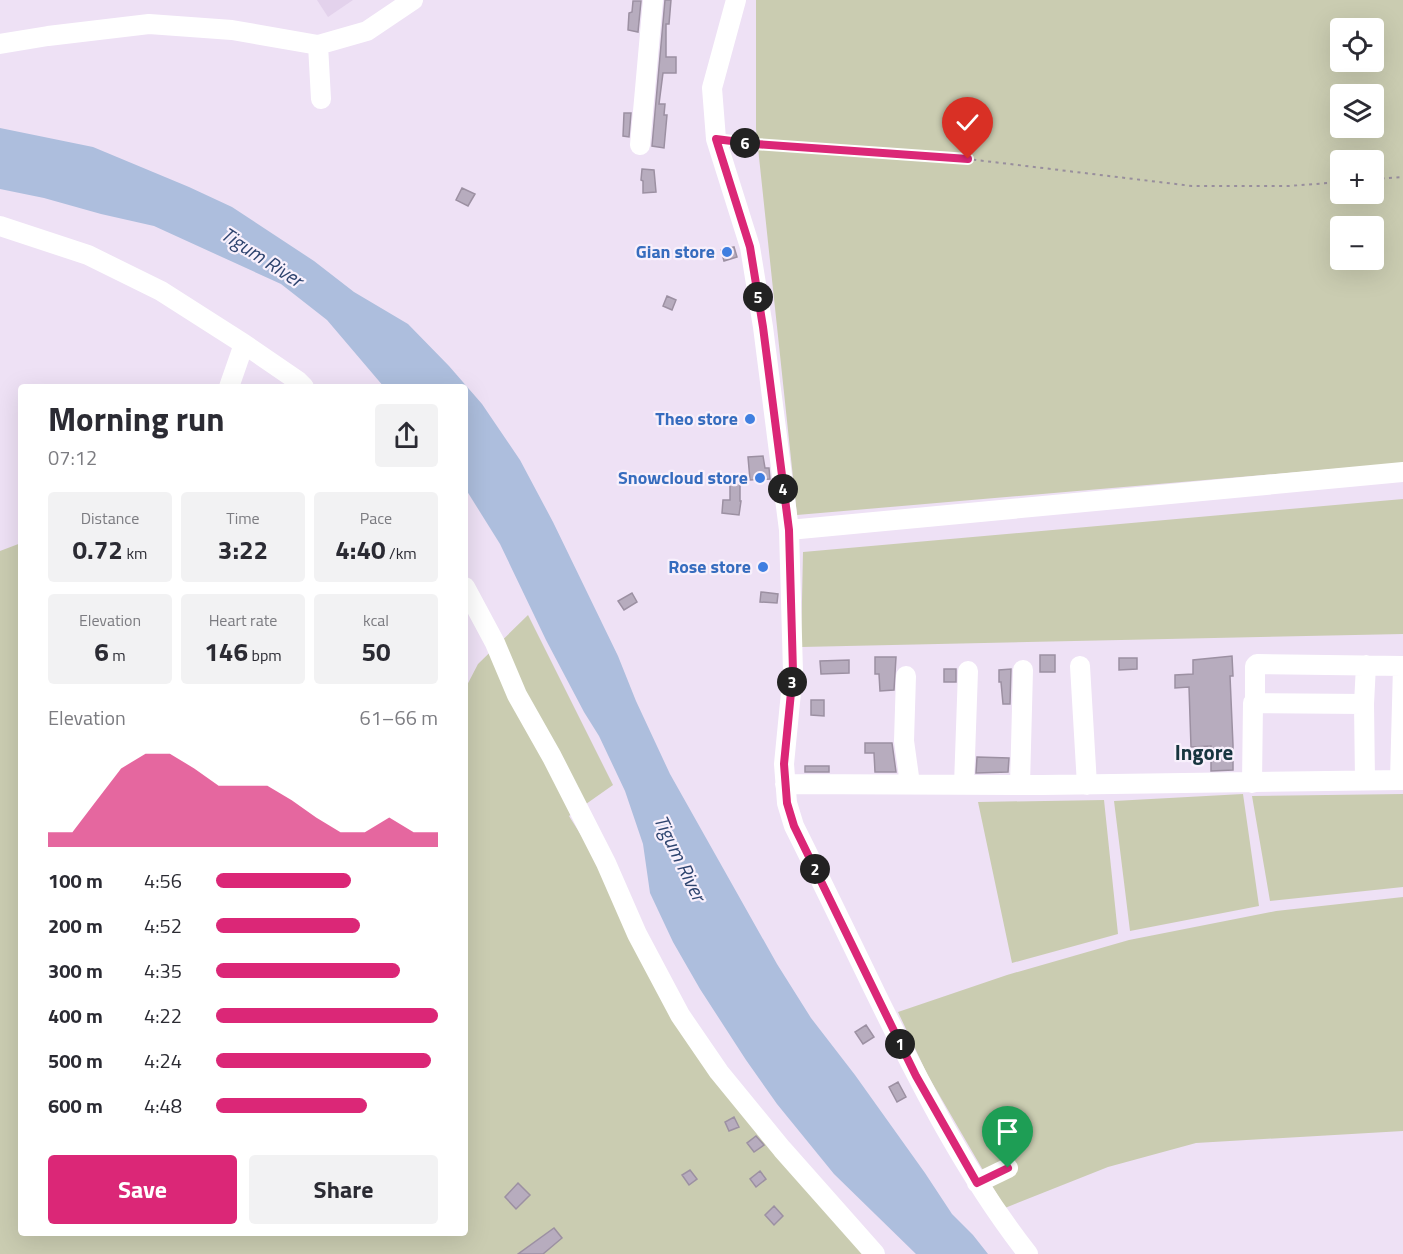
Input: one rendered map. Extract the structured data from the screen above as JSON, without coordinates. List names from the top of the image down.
{
  "districts": ["Ingore"],
  "water": ["Tigum River"],
  "places": [
    "Gian store",
    "Theo store",
    "Snowcloud store",
    "Rose store"
  ],
  "page": {
    "map_buttons": ["+", "−"],
    "pins": [
      "6",
      "5",
      "4",
      "3",
      "2",
      "1"
    ],
    "heading": ["Morning run", "07:12"],
    "stats": [
      ["Distance", "0.72 km"],
      ["Time", "3:22"],
      ["Pace", "4:40 /km"],
      ["Elevation", "6 m"],
      ["Heart rate", "146 bpm"],
      ["kcal", "50"]
    ],
    "chart": ["Elevation", "61–66 m"],
    "list": [
      {
        "name": "100 m",
        "note": "4:56"
      },
      {
        "name": "200 m",
        "note": "4:52"
      },
      {
        "name": "300 m",
        "note": "4:35"
      },
      {
        "name": "400 m",
        "note": "4:22"
      },
      {
        "name": "500 m",
        "note": "4:24"
      },
      {
        "name": "600 m",
        "note": "4:48"
      }
    ],
    "buttons": ["Save", "Share"]
  }
}
